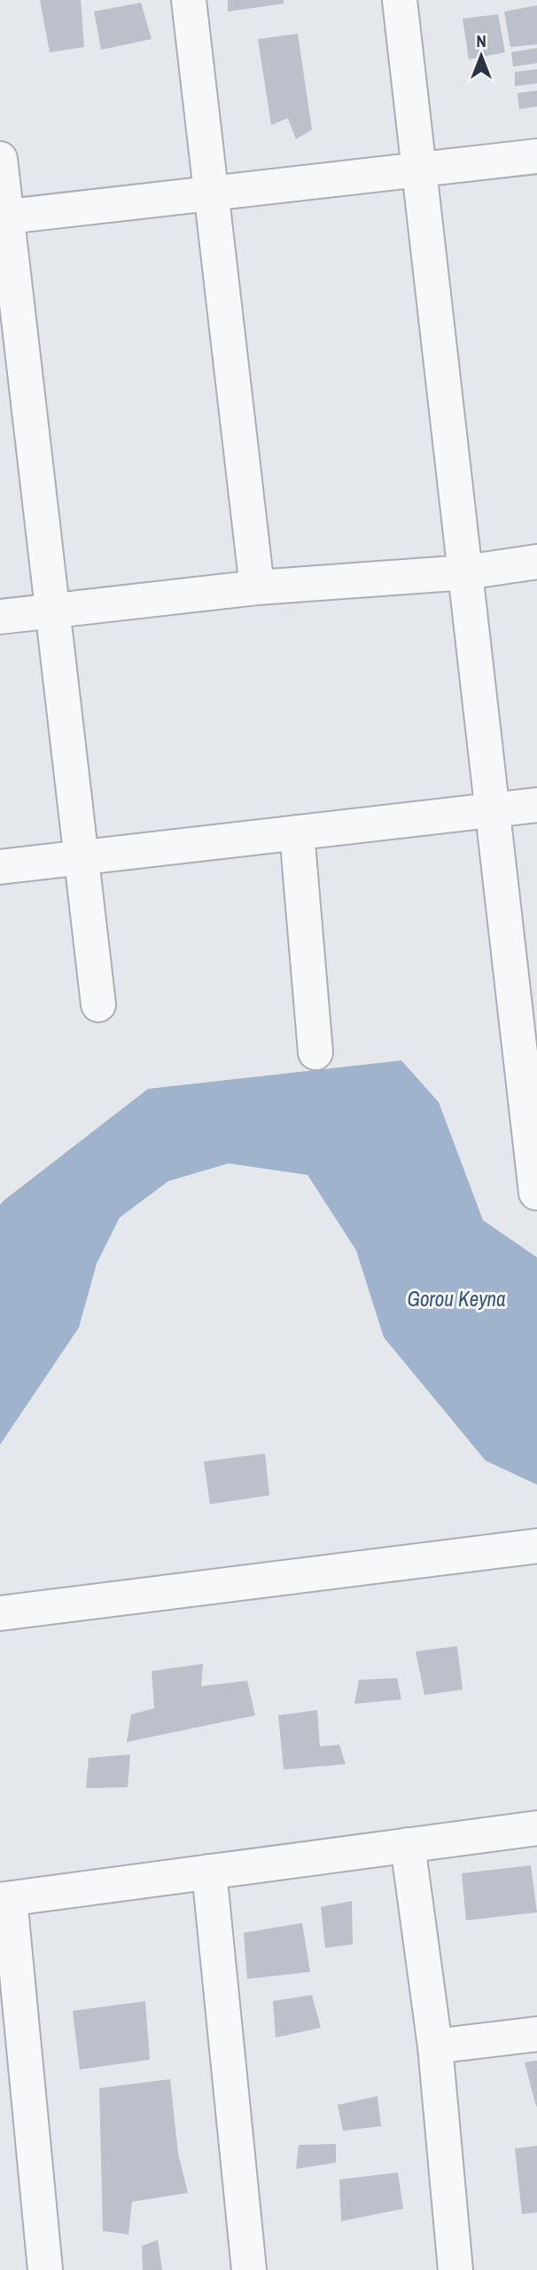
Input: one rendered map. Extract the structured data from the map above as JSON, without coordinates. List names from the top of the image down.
{
  "water": ["Gorou Keyna"],
  "north": "top"
}
